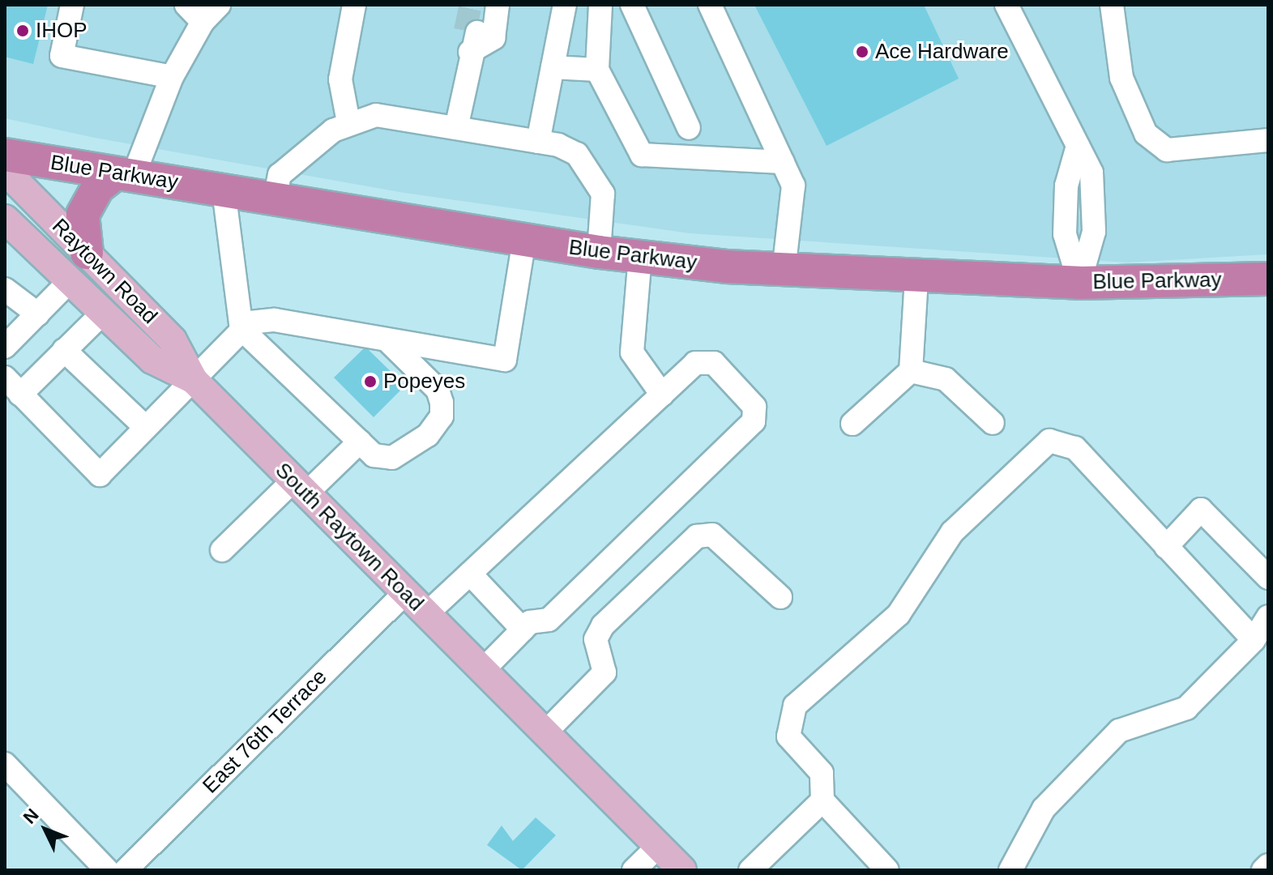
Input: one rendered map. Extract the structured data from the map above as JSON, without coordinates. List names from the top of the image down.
{
  "streets": {
    "highway": ["Blue Parkway"],
    "main road": ["Raytown Road", "South Raytown Road"],
    "street": ["East 76th Terrace"]
  },
  "crossings": [
    ["Raytown Road", "South Raytown Road"],
    ["South Raytown Road", "East 76th Terrace"]
  ],
  "places": ["IHOP", "Ace Hardware", "Popeyes"],
  "north": "top left"
}
